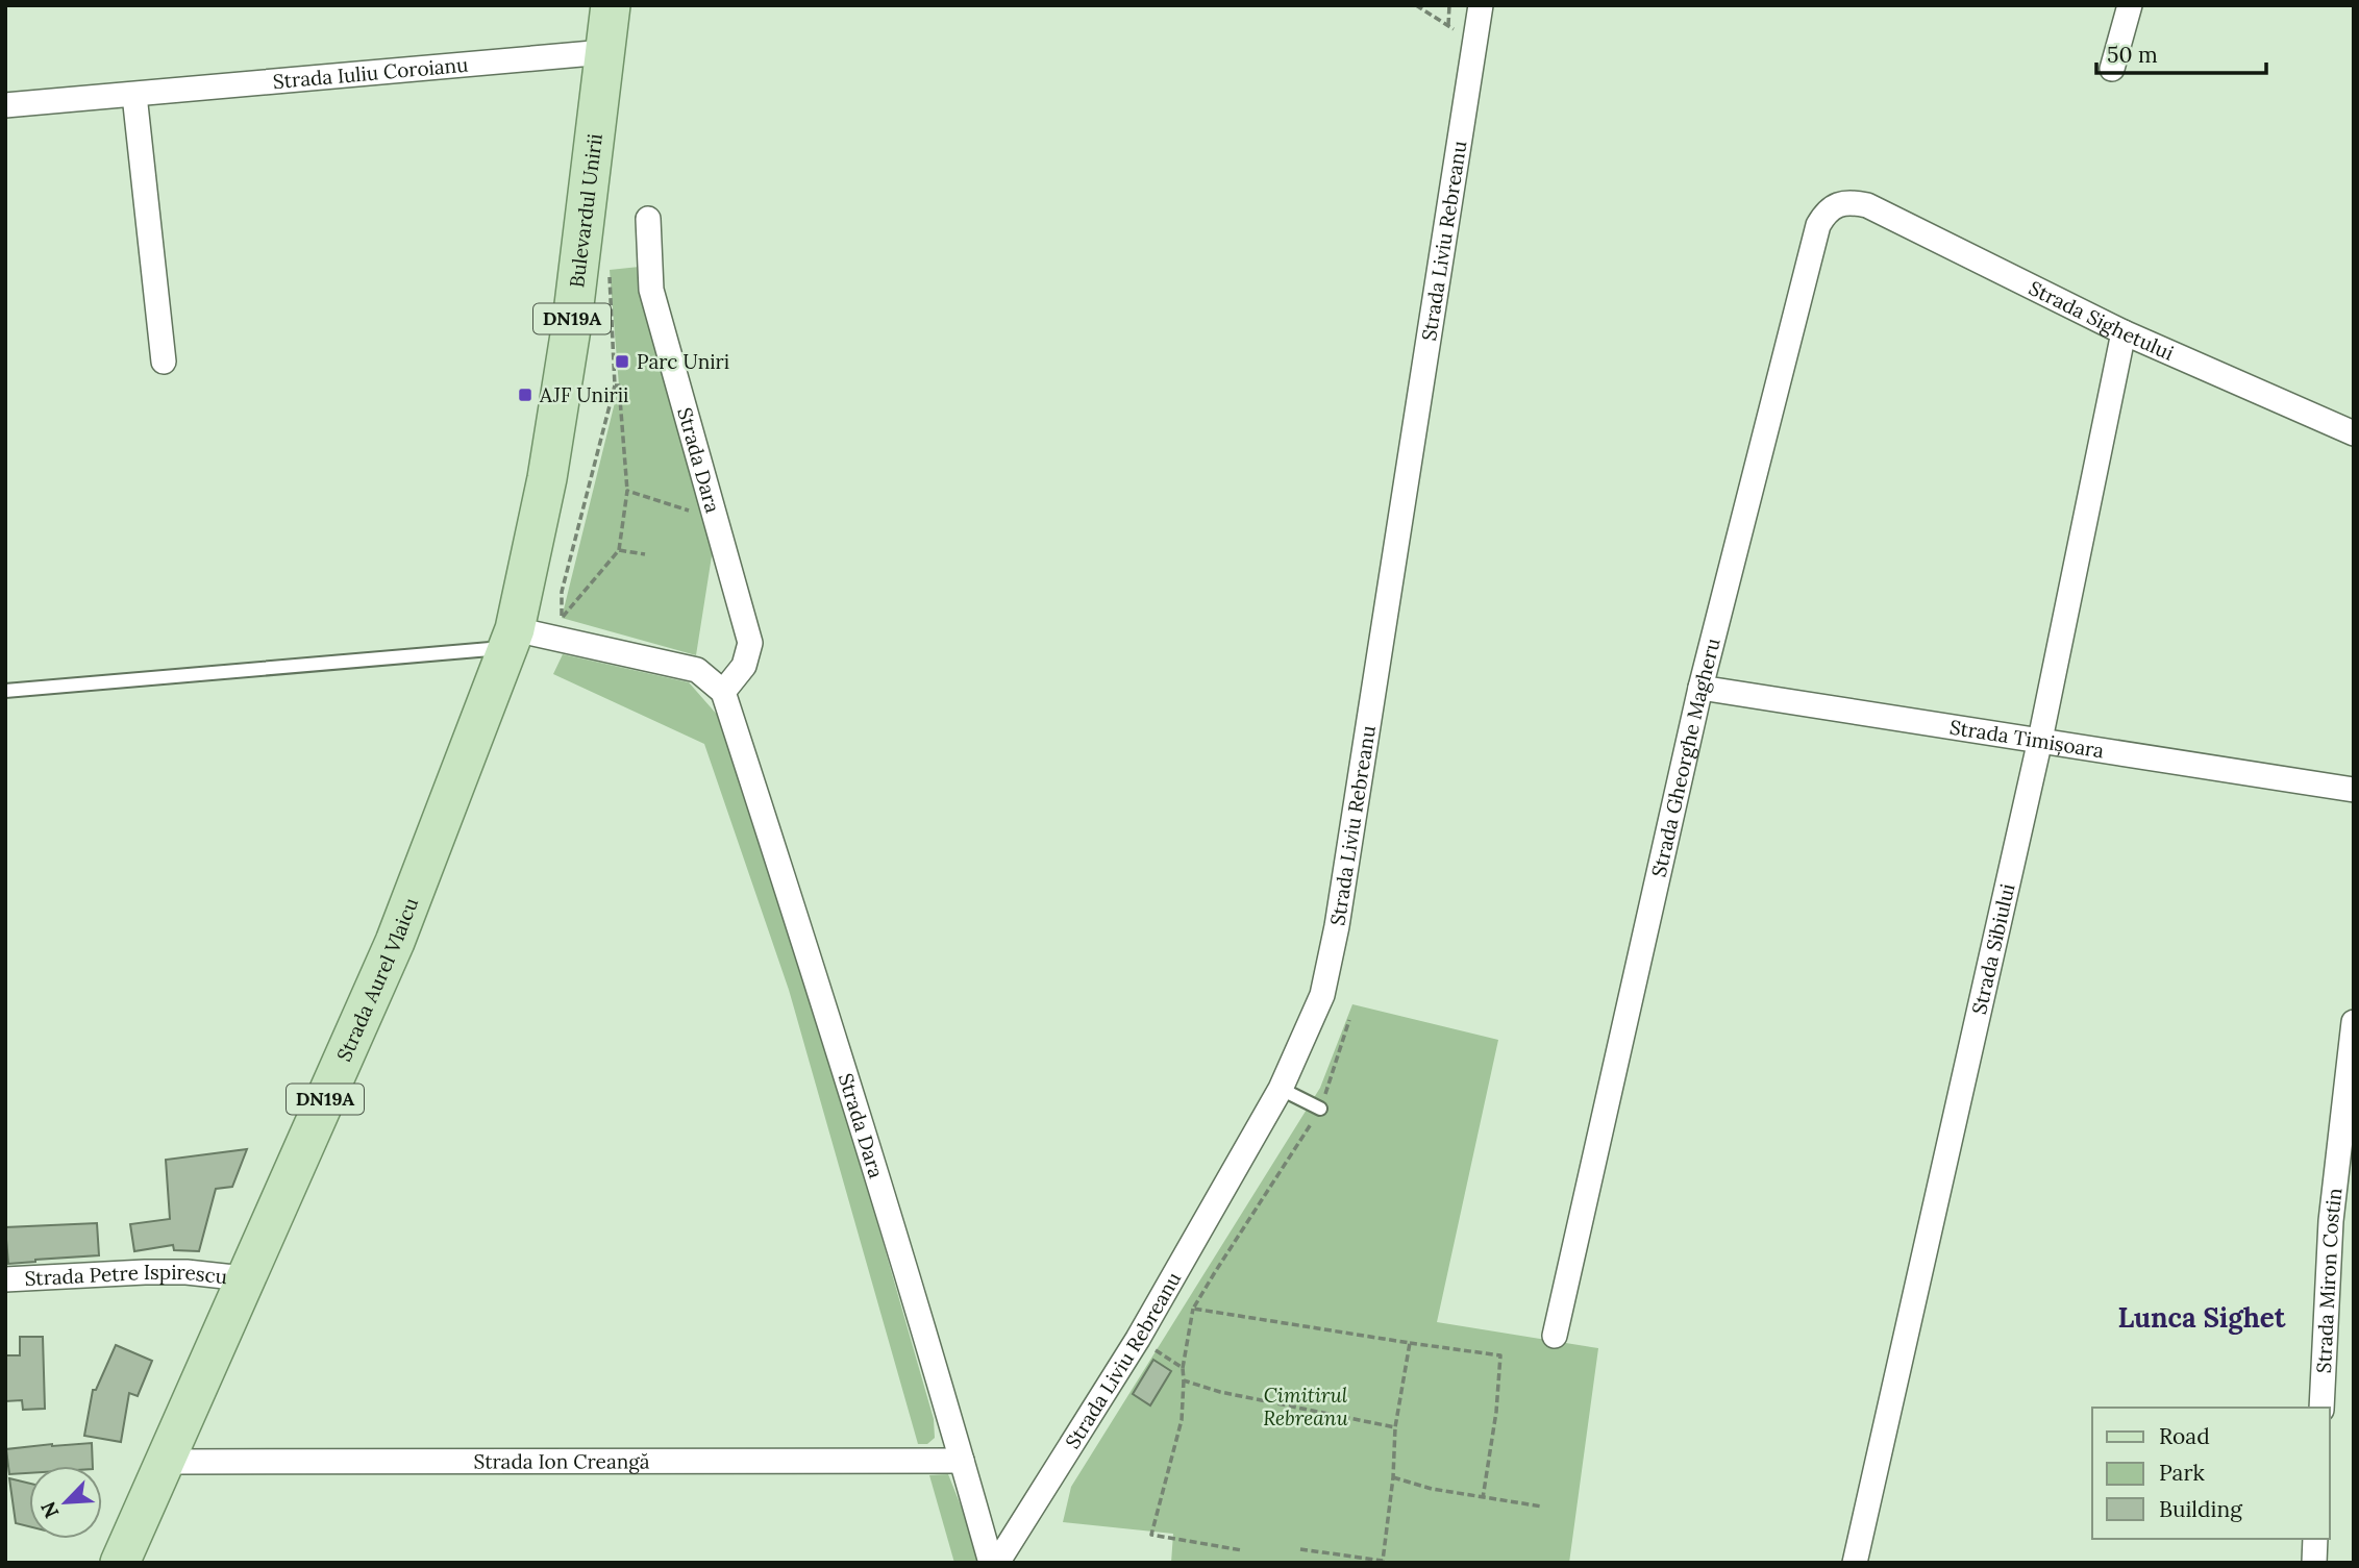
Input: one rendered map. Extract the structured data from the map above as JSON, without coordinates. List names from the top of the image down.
{
  "streets": {
    "main road": ["Bulevardul Unirii", "DN19A", "Strada Aurel Vlaicu"],
    "street": [
      "Strada Iuliu Coroianu",
      "Strada Liviu Rebreanu",
      "Strada Sighetului",
      "Strada Dara",
      "Strada Timișoara",
      "Strada Gheorghe Magheru",
      "Strada Sibiului",
      "Strada Petre Ispirescu",
      "Strada Miron Costin",
      "Strada Ion Creangă"
    ]
  },
  "crossings": [
    ["Strada Iuliu Coroianu", "Bulevardul Unirii"],
    ["Bulevardul Unirii", "Strada Aurel Vlaicu"],
    ["Strada Sighetului", "Strada Gheorghe Magheru"],
    ["Strada Sighetului", "Strada Sibiului"],
    ["Strada Dara", "Strada Ion Creangă"],
    ["Strada Timișoara", "Strada Gheorghe Magheru"],
    ["Strada Timișoara", "Strada Sibiului"],
    ["Strada Aurel Vlaicu", "Strada Petre Ispirescu"],
    ["Strada Aurel Vlaicu", "Strada Ion Creangă"]
  ],
  "districts": ["Lunca Sighet"],
  "parks": ["Cimitirul Rebreanu"],
  "places": {
    "transit": ["Parc Uniri", "AJF Unirii"]
  },
  "legend": ["Road", "Park", "Building"],
  "scale_bar": "50 m",
  "north": "bottom left"
}
